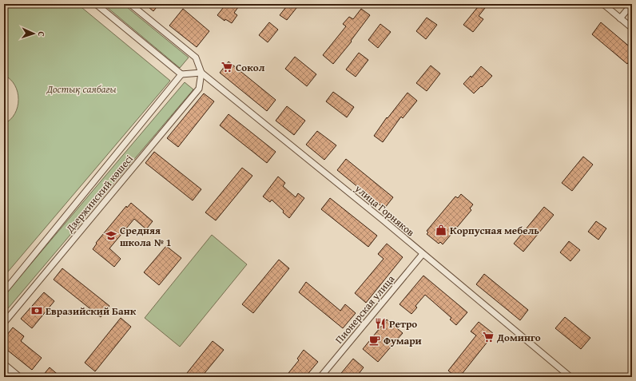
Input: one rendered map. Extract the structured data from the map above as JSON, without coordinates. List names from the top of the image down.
{
  "streets": {
    "street": ["Дзержинский көшесі", "улица Горняков", "Пионерская улица"]
  },
  "crossings": [
    ["Дзержинский көшесі", "улица Горняков"],
    ["улица Горняков", "Пионерская улица"]
  ],
  "parks": ["Достық саябағы"],
  "places": {
    "supermarket": ["Сокол", "Доминго"],
    "shop": ["Корпусная мебель"],
    "school or university": ["Средняя школа № 1"],
    "bank": ["Евразийский Банк"],
    "restaurant": ["Ретро"],
    "cafe": ["Фумари"]
  },
  "north": "right"
}
